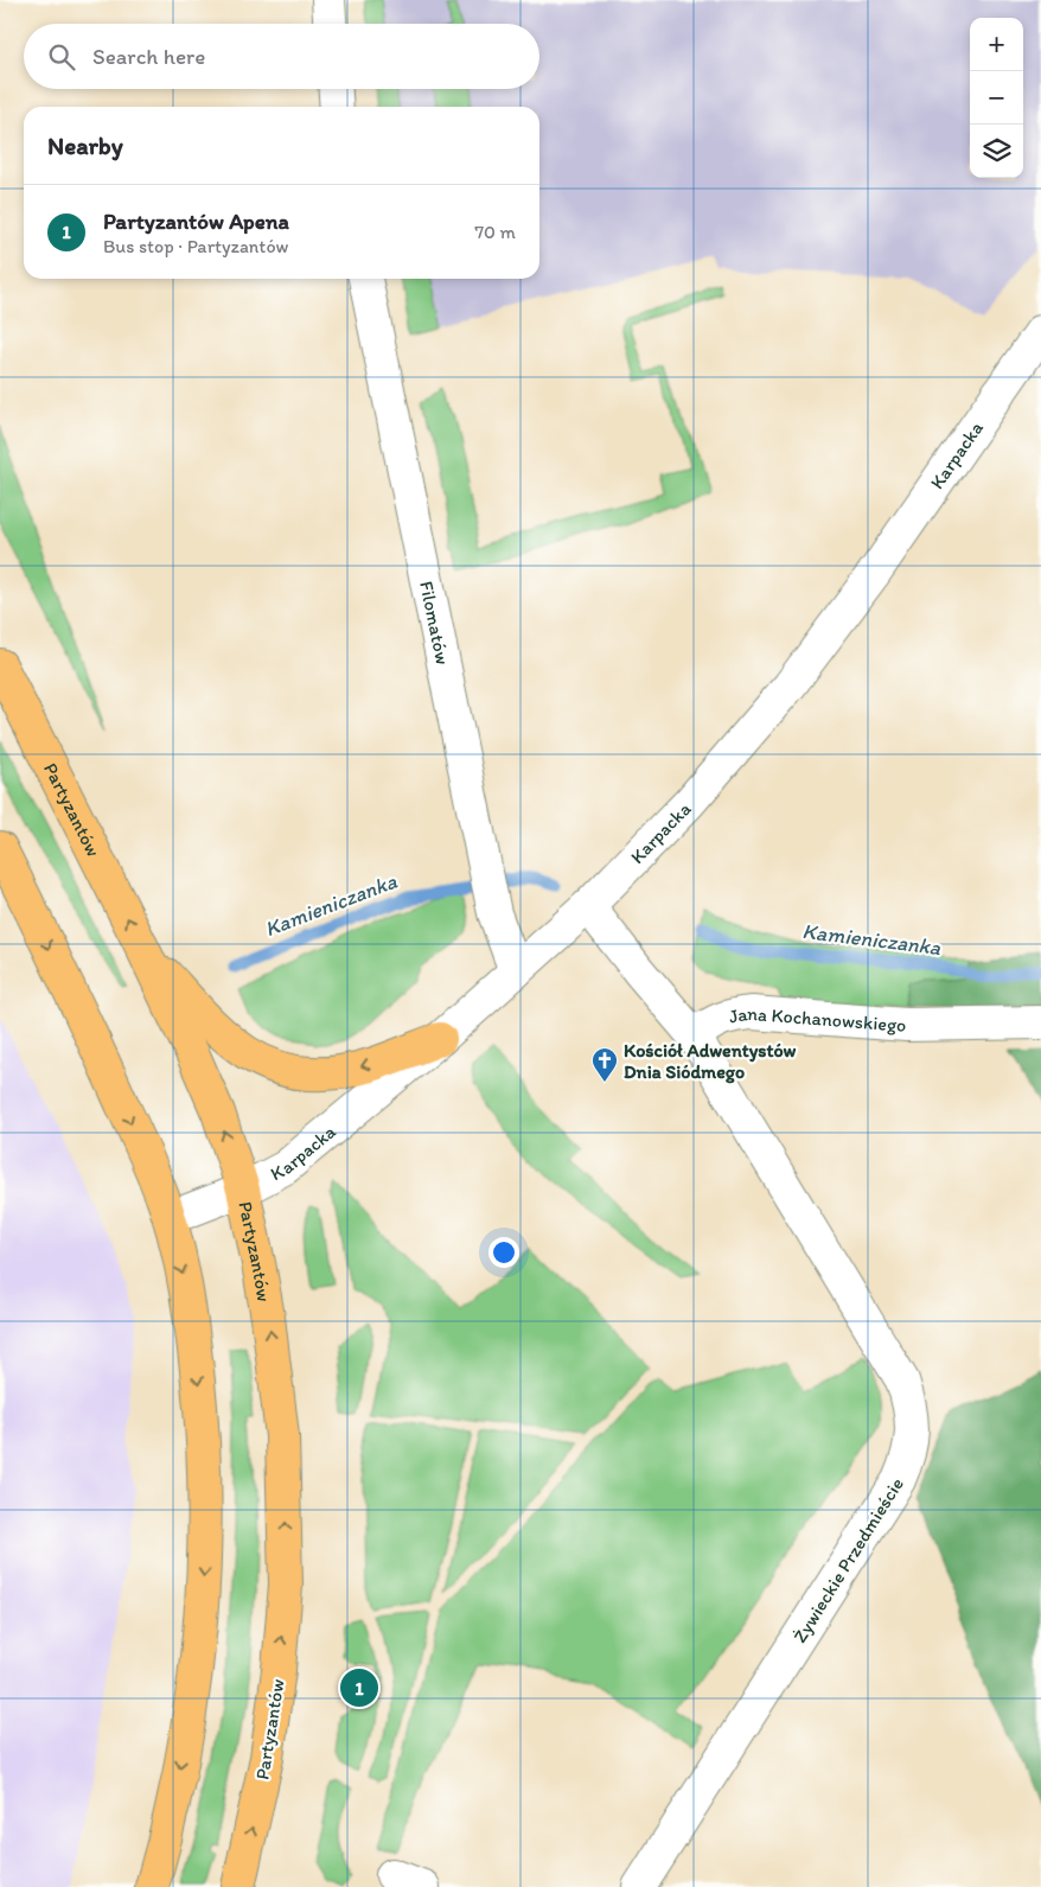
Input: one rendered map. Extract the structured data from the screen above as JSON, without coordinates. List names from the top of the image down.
{
  "streets": {
    "main road": ["Partyzantów"],
    "street": [
      "Karpacka",
      "Filomatów",
      "Jana Kochanowskiego",
      "Żywieckie Przedmieście"
    ]
  },
  "crossings": [
    ["Karpacka", "Filomatów"],
    ["Karpacka", "Partyzantów"],
    ["Jana Kochanowskiego", "Żywieckie Przedmieście"]
  ],
  "water": ["Kamieniczanka"],
  "places": {
    "church": ["Kościół Adwentystów Dnia Siódmego"]
  },
  "page": {
    "map_buttons": ["+", "−"],
    "search": "Search here",
    "heading": "Nearby",
    "list": [
      {
        "mark": "1",
        "name": "Partyzantów Apena",
        "note": "Bus stop · Partyzantów",
        "value": "70 m"
      }
    ],
    "pins": "1"
  }
}
